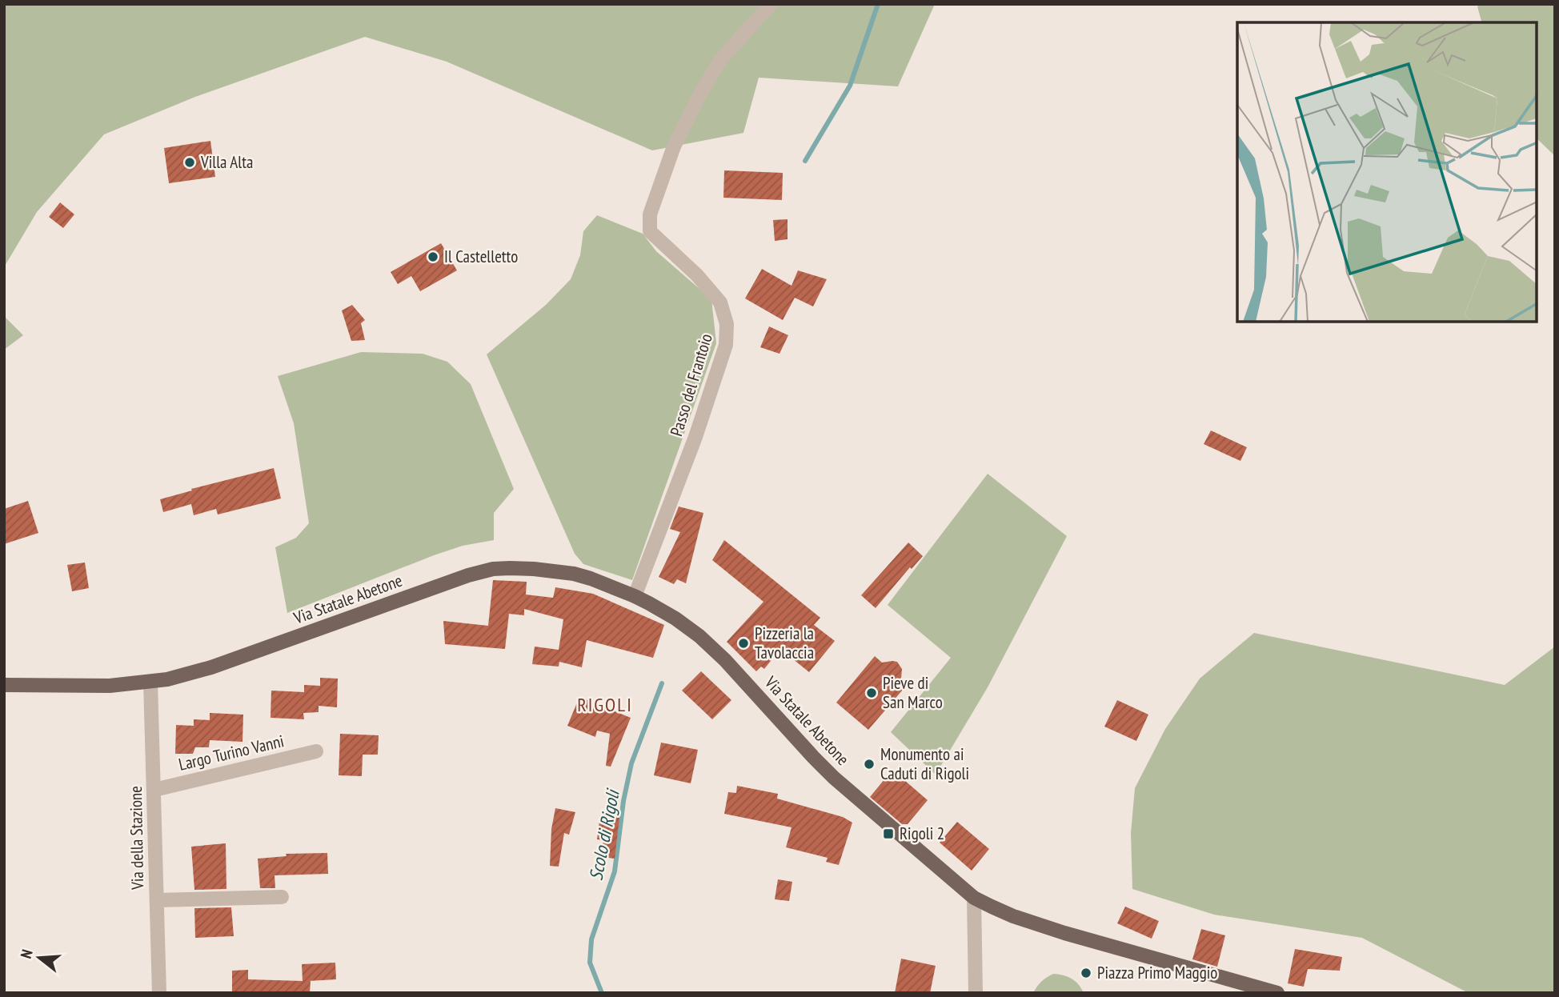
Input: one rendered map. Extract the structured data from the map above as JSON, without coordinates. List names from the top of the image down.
{
  "streets": {
    "main road": ["Via Statale Abetone"],
    "street": ["Passo del Frantoio", "Largo Turino Vanni", "Via della Stazione"]
  },
  "crossings": [
    ["Passo del Frantoio", "Via Statale Abetone"],
    ["Via Statale Abetone", "Via della Stazione"],
    ["Largo Turino Vanni", "Via della Stazione"]
  ],
  "districts": ["RIGOLI"],
  "water": ["Scolo di Rigoli"],
  "places": {
    "other": [
      "Villa Alta",
      "Il Castelletto",
      "Pizzeria la Tavolaccia",
      "Pieve di San Marco",
      "Monumento ai Caduti di Rigoli",
      "Piazza Primo Maggio"
    ],
    "transit": ["Rigoli 2"]
  },
  "north": "left"
}
